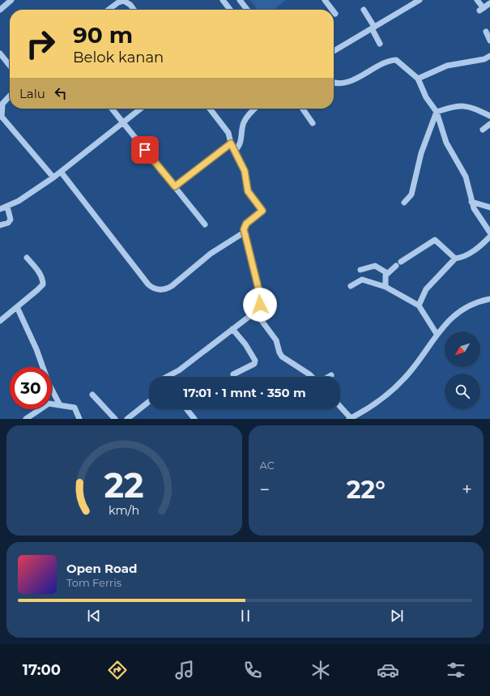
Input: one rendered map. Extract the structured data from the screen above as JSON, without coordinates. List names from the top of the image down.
{
  "north": "bottom left",
  "page": {
    "turn": ["90 m", "Belok kanan"],
    "then": "Lalu",
    "limit": "30",
    "trip": "17:01 · 1 mnt · 350 m",
    "tile": "AC",
    "heat": ["−", "22°", "+"],
    "song": ["Open Road", "Tom Ferris"],
    "tabs": "17:00",
    "gauge": ["22", "km/h"]
  }
}
